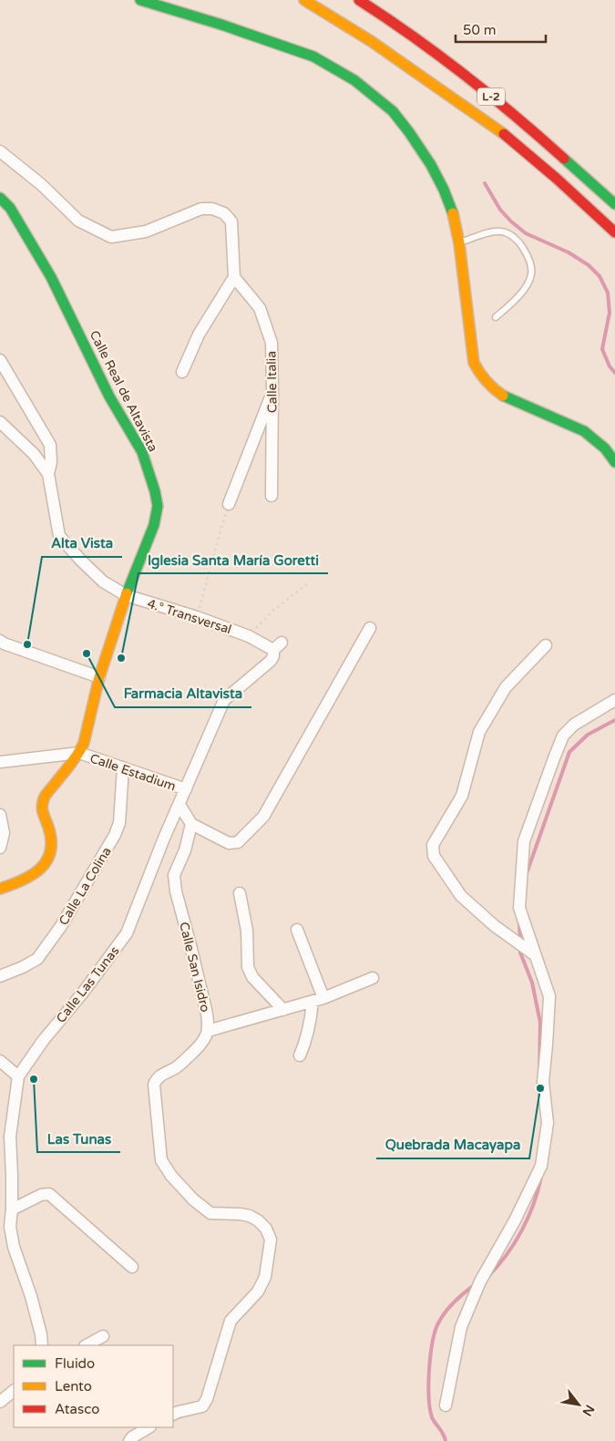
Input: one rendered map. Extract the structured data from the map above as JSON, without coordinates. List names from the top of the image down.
{
  "streets": {
    "main road": ["L-2", "Calle Real de Altavista"],
    "street": [
      "Calle Italia",
      "4.° Transversal",
      "Calle Estadium",
      "Calle La Colina",
      "Calle San Isidro",
      "Calle Las Tunas"
    ]
  },
  "crossings": [
    ["Calle Real de Altavista", "4.° Transversal"],
    ["Calle Real de Altavista", "Calle Estadium"],
    ["4.° Transversal", "Calle Las Tunas"],
    ["Calle Estadium", "Calle La Colina"],
    ["Calle Estadium", "Calle Las Tunas"]
  ],
  "places": [
    "Alta Vista",
    "Farmacia Altavista",
    "Iglesia Santa María Goretti",
    "Las Tunas",
    "Quebrada Macayapa"
  ],
  "legend": ["Fluido", "Lento", "Atasco"],
  "scale_bar": "50 m",
  "north": "bottom right"
}
